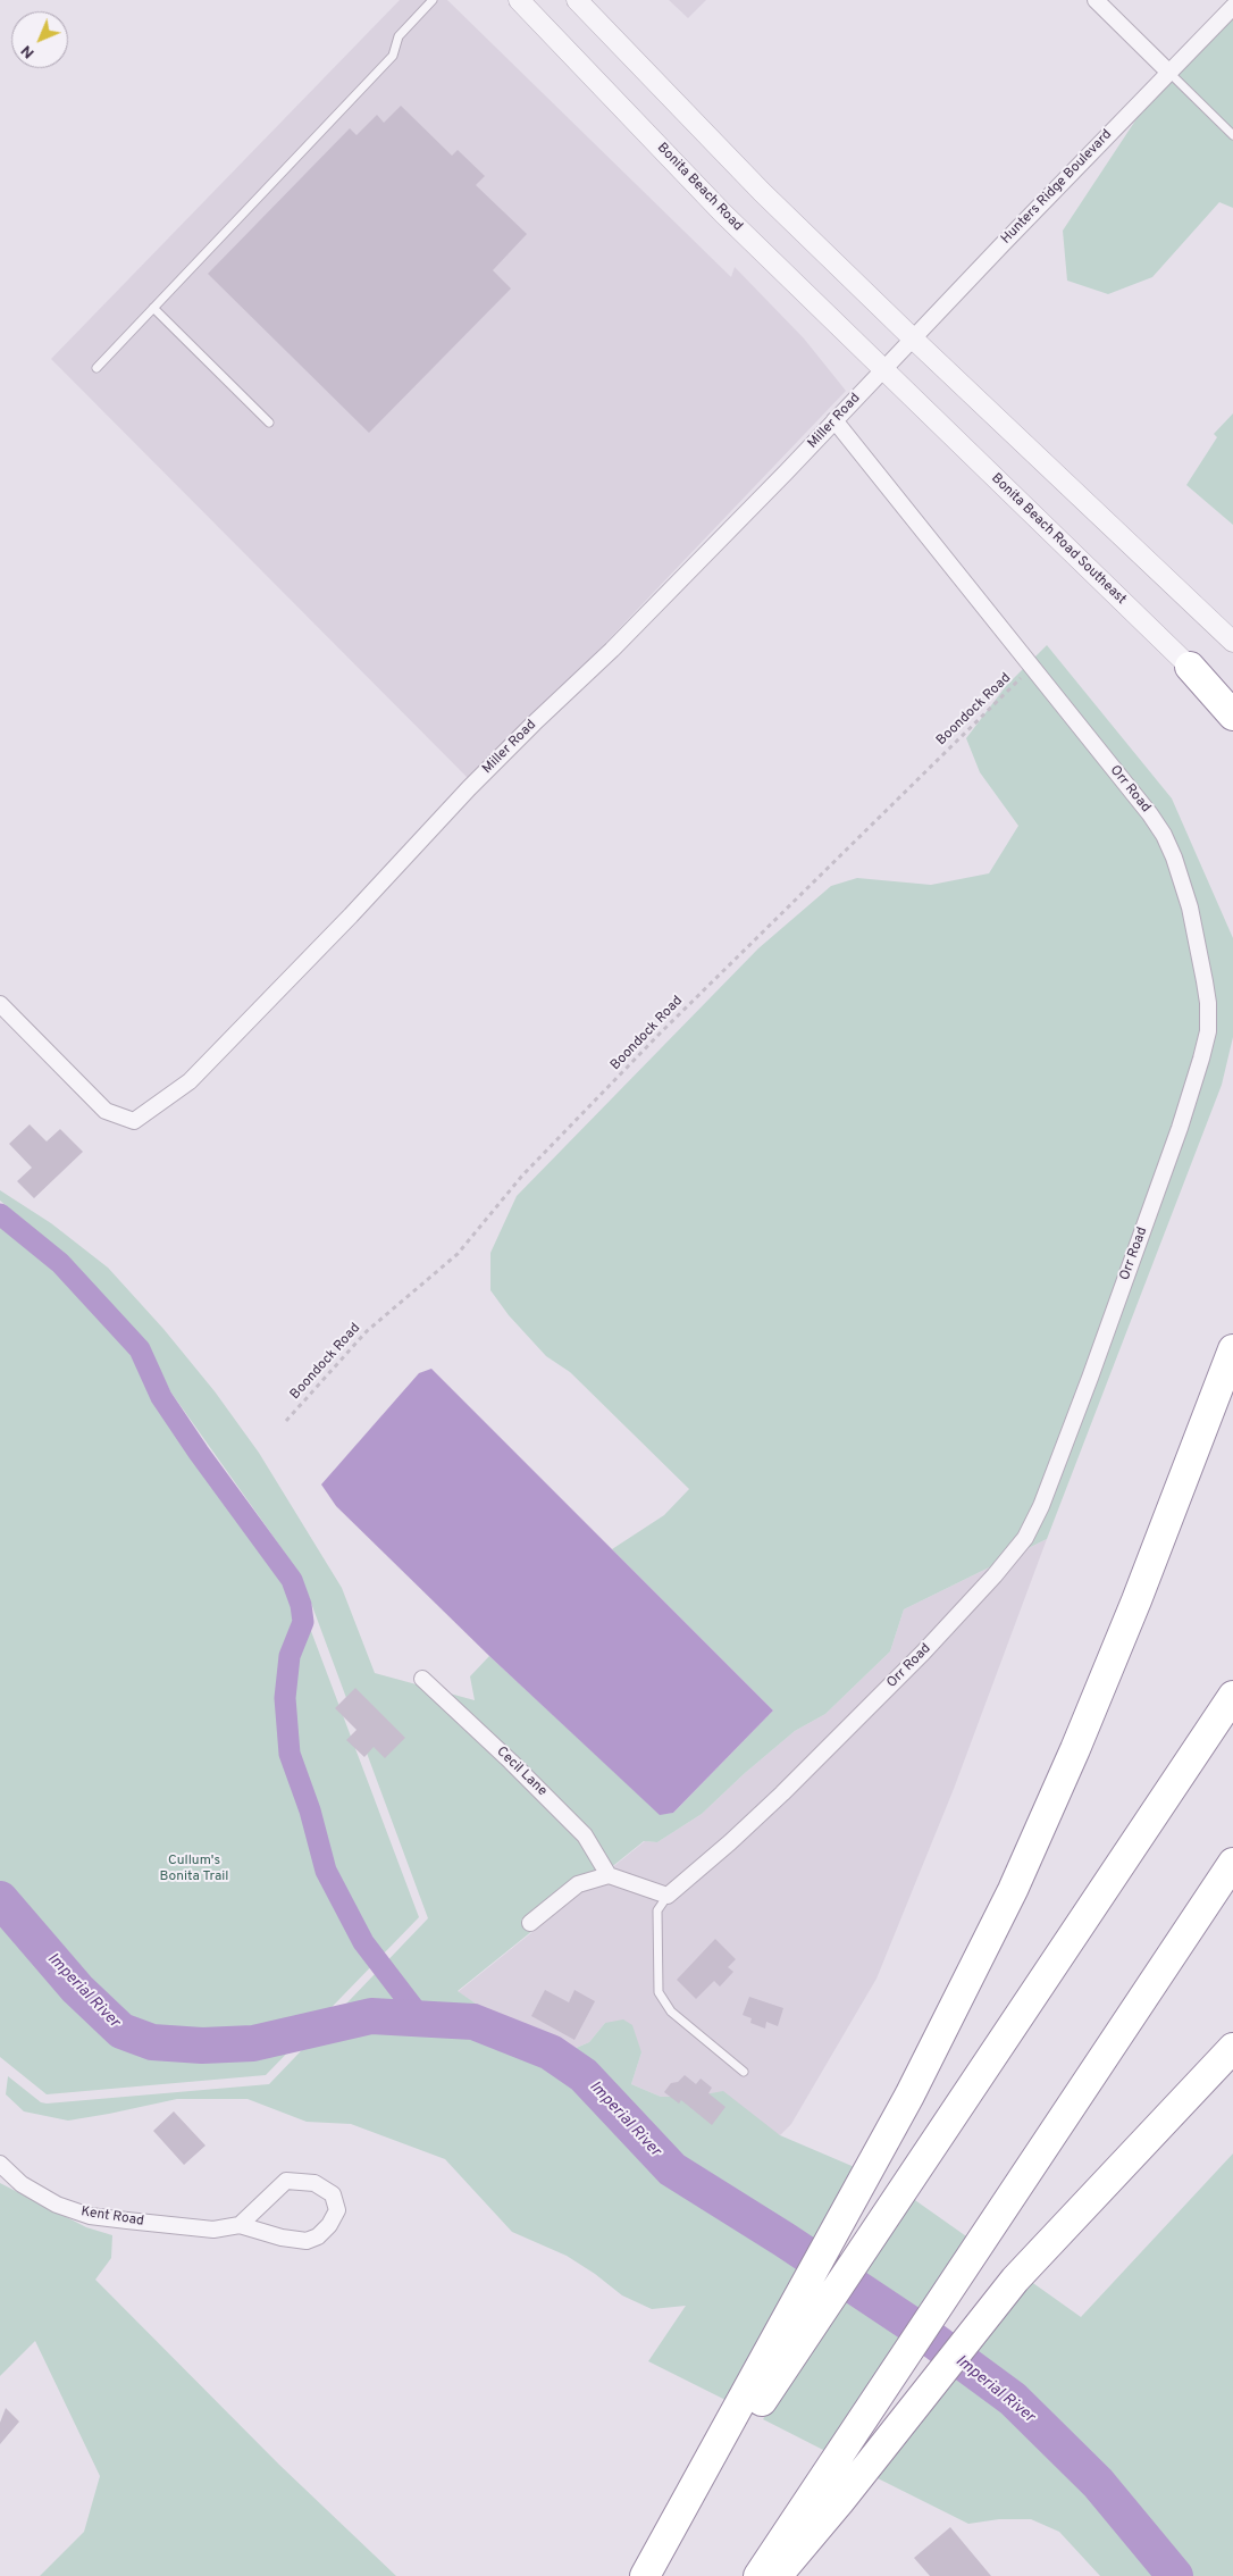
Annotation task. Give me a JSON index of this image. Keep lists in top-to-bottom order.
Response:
{
  "streets": {
    "street": [
      "Bonita Beach Road",
      "Hunters Ridge Boulevard",
      "Miller Road",
      "Bonita Beach Road Southeast",
      "Orr Road",
      "Cecil Lane",
      "Kent Road"
    ],
    "path": ["Boondock Road"]
  },
  "crossings": [
    ["Bonita Beach Road", "Hunters Ridge Boulevard"],
    ["Bonita Beach Road", "Miller Road"],
    ["Bonita Beach Road", "Bonita Beach Road Southeast"],
    ["Hunters Ridge Boulevard", "Miller Road"],
    ["Hunters Ridge Boulevard", "Bonita Beach Road Southeast"],
    ["Miller Road", "Bonita Beach Road Southeast"],
    ["Miller Road", "Orr Road"],
    ["Boondock Road", "Orr Road"]
  ],
  "water": ["Imperial River"],
  "parks": ["Cullum's Bonita Trail"],
  "north": "bottom left"
}
